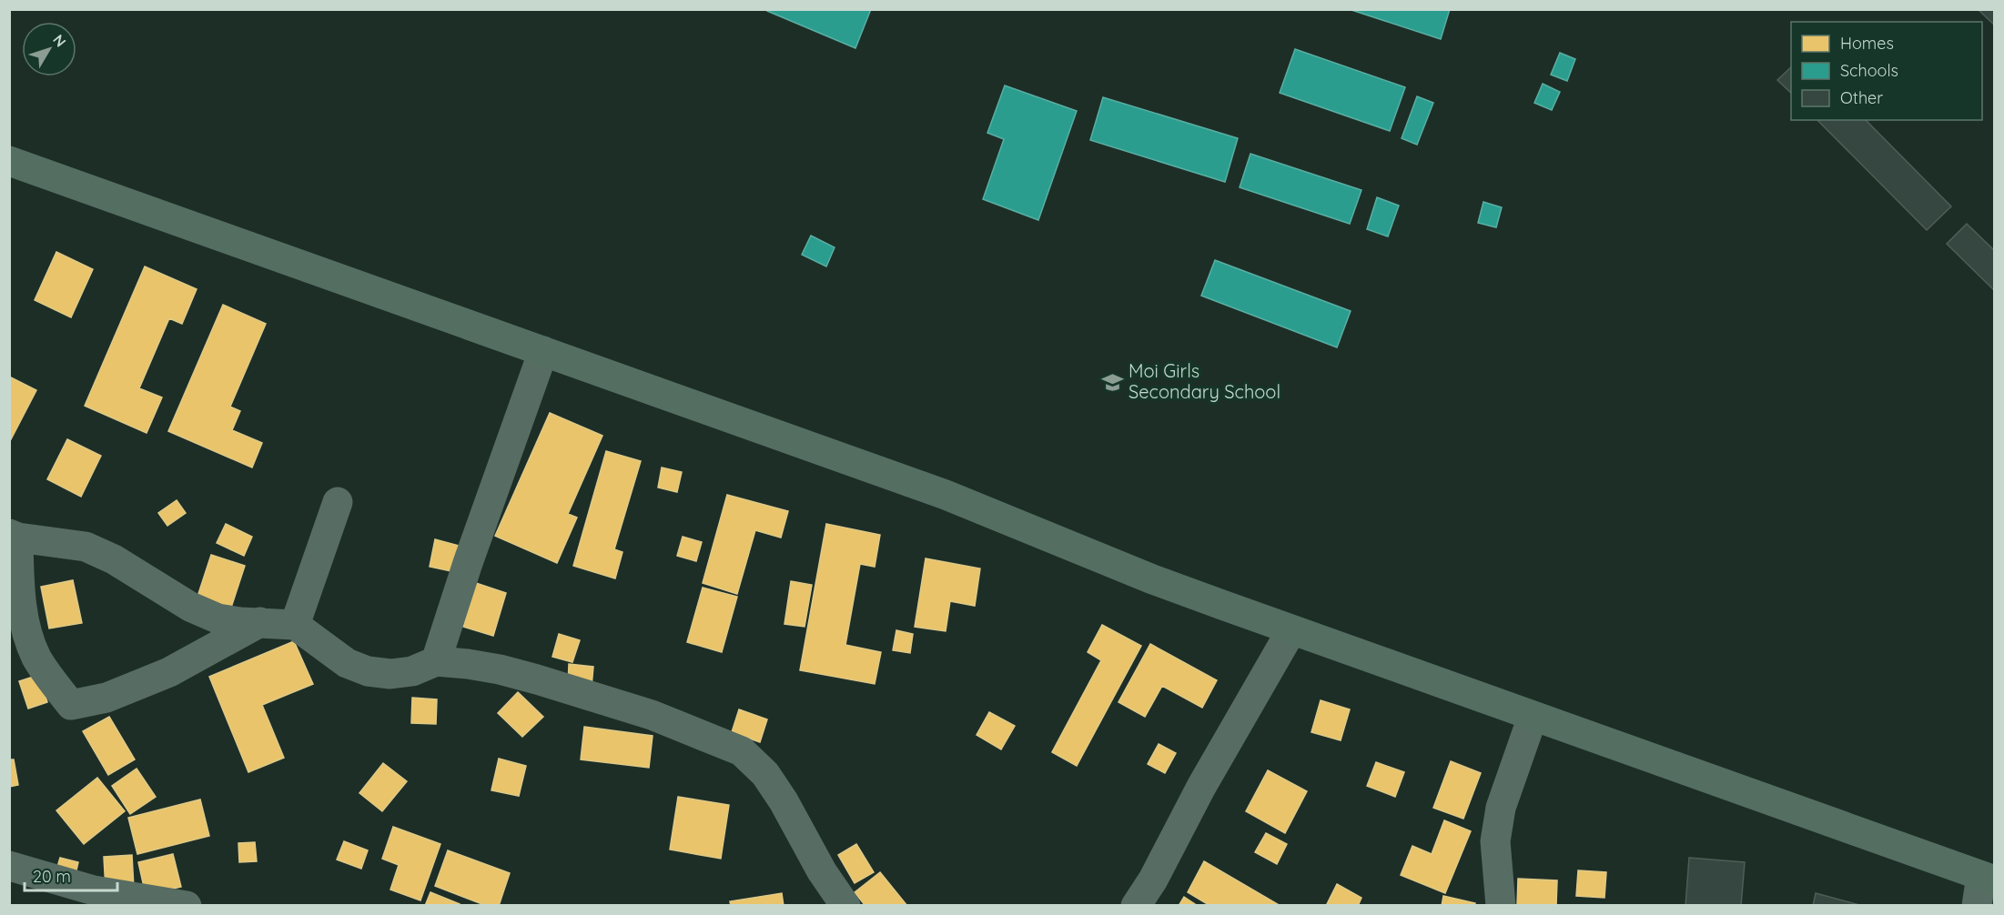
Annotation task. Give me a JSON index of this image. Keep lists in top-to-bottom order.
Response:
{
  "places": {
    "school or university": ["Moi Girls Secondary School"]
  },
  "legend": ["Homes", "Schools", "Other"],
  "scale_bar": "20 m",
  "north": "top right"
}
